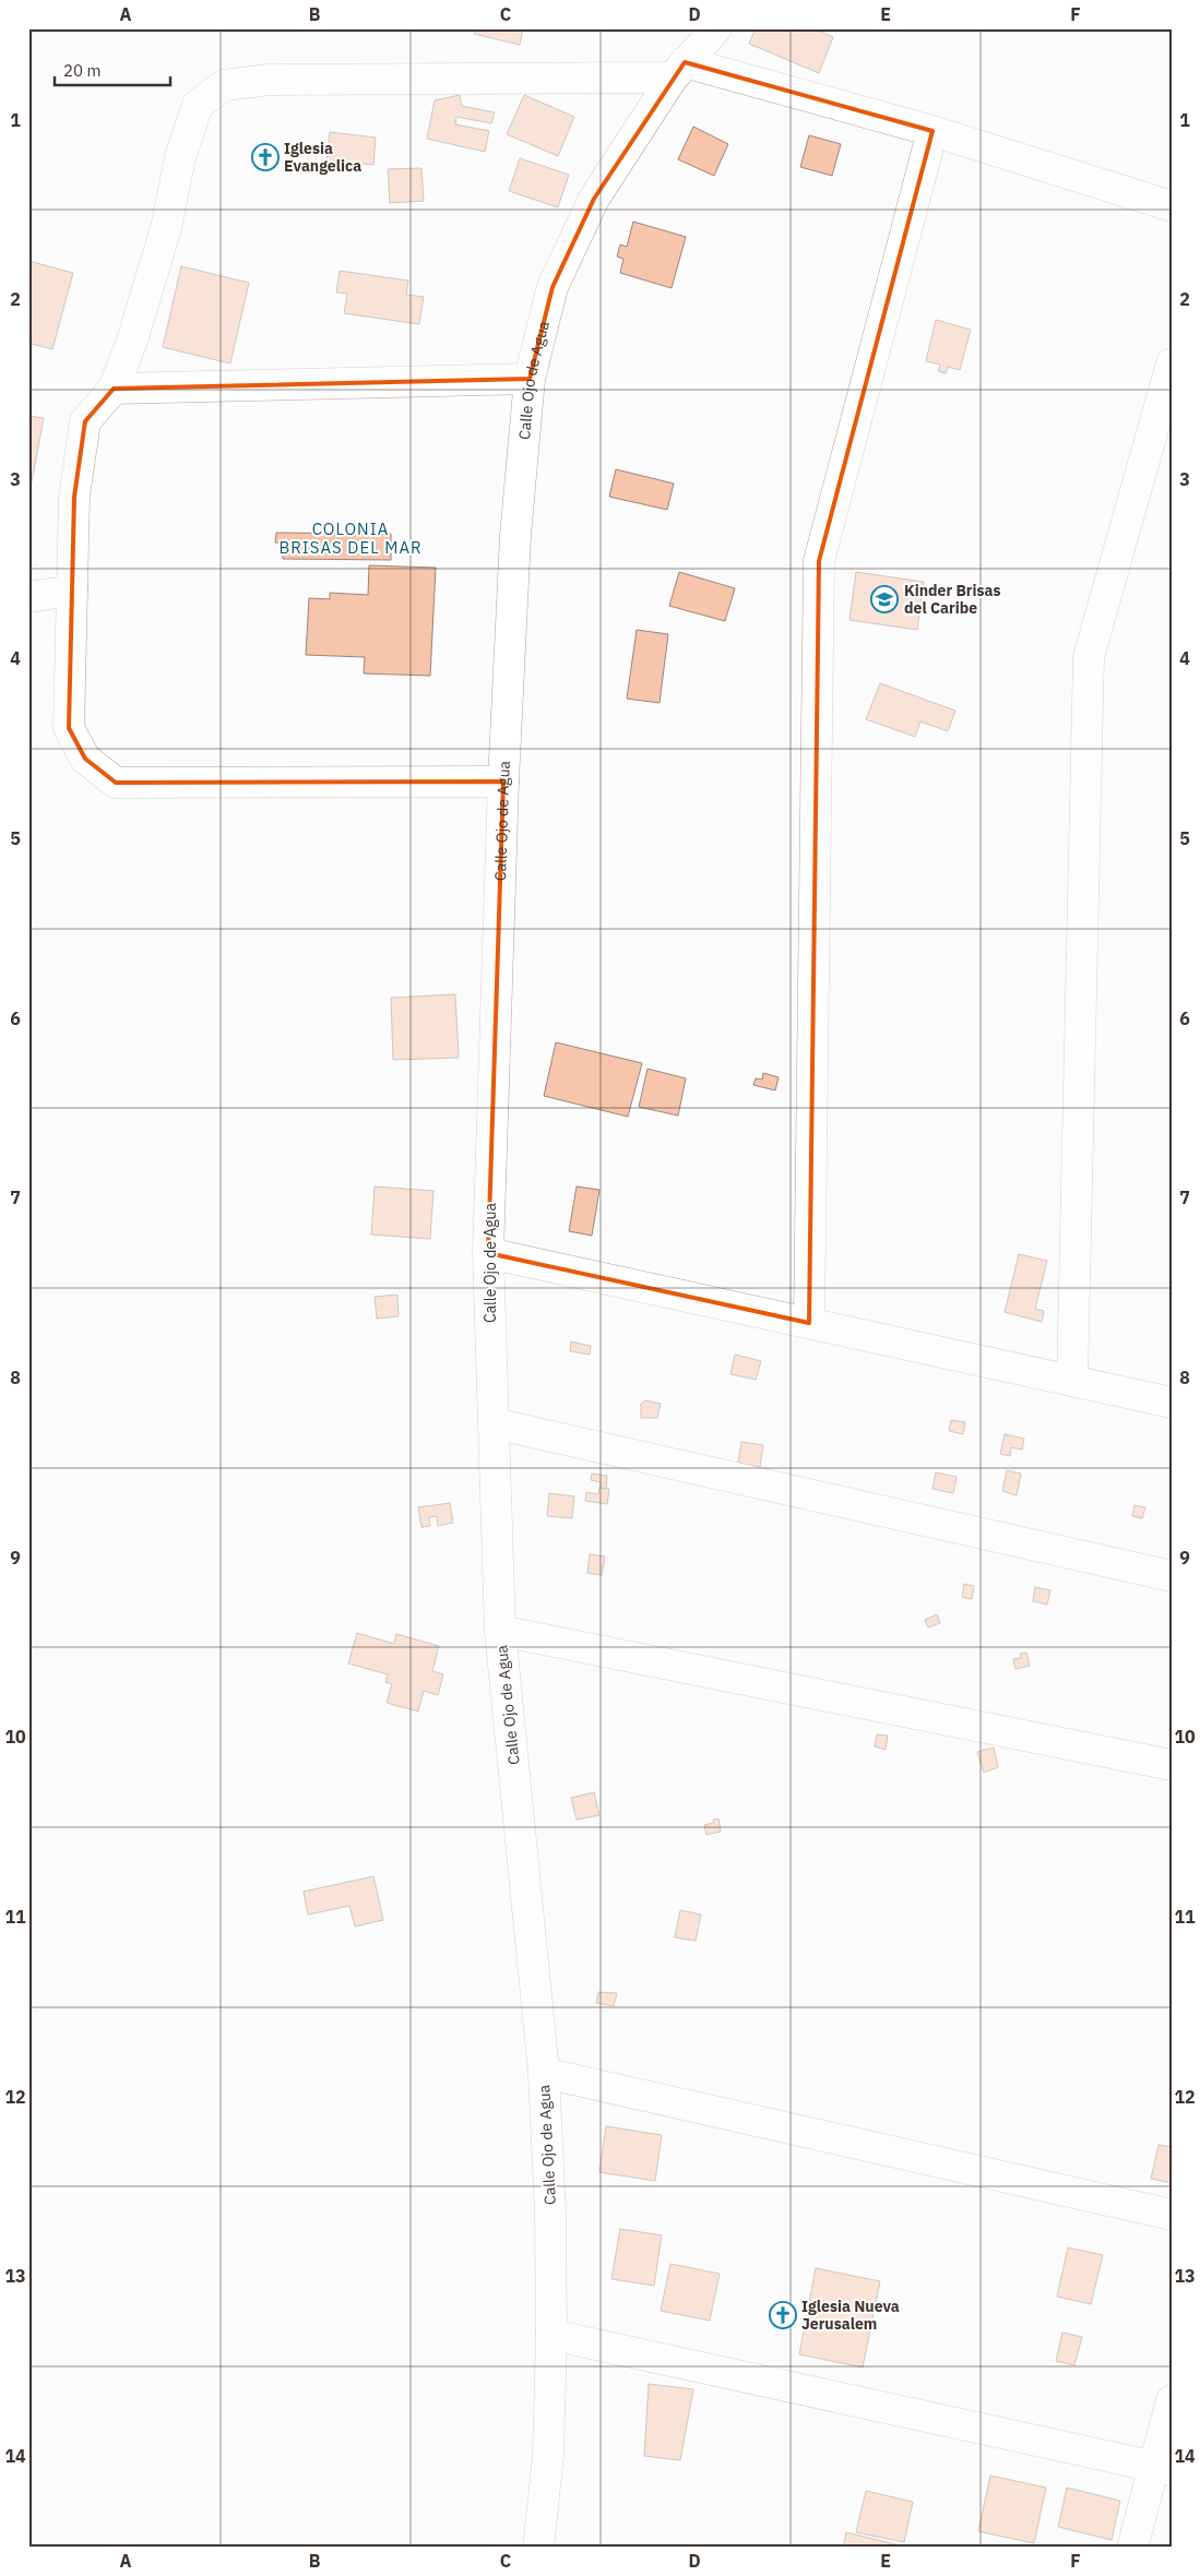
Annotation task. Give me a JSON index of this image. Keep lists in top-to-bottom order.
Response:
{
  "streets": {
    "street": ["Calle Ojo de Agua"]
  },
  "districts": ["COLONIA BRISAS DEL MAR"],
  "places": {
    "church": ["Iglesia Evangelica", "Iglesia Nueva Jerusalem"],
    "school or university": ["Kinder Brisas del Caribe"]
  },
  "scale_bar": "20 m",
  "grid": {
    "columns": [
      "A",
      "B",
      "C",
      "D",
      "E",
      "F"
    ],
    "rows": [
      "1",
      "2",
      "3",
      "4",
      "5",
      "6",
      "7",
      "8",
      "9",
      "10",
      "11",
      "12",
      "13",
      "14"
    ]
  }
}
